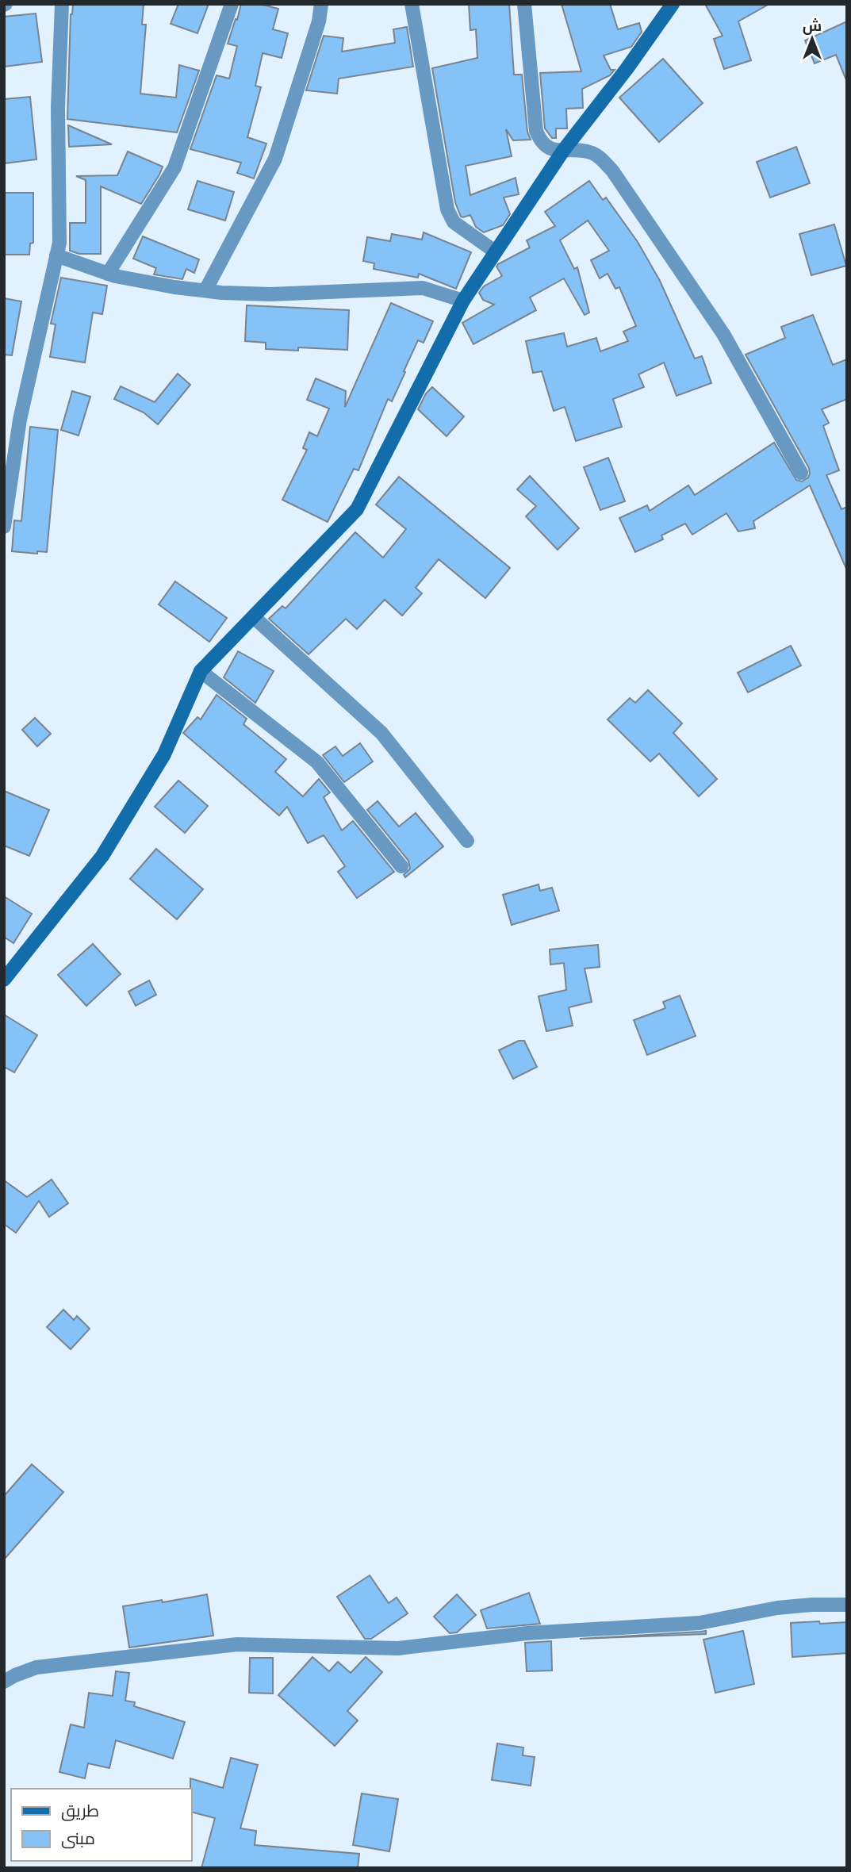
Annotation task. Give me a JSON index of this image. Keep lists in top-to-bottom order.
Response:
{
  "legend": ["طريق", "مبنى"],
  "north": "top"
}
